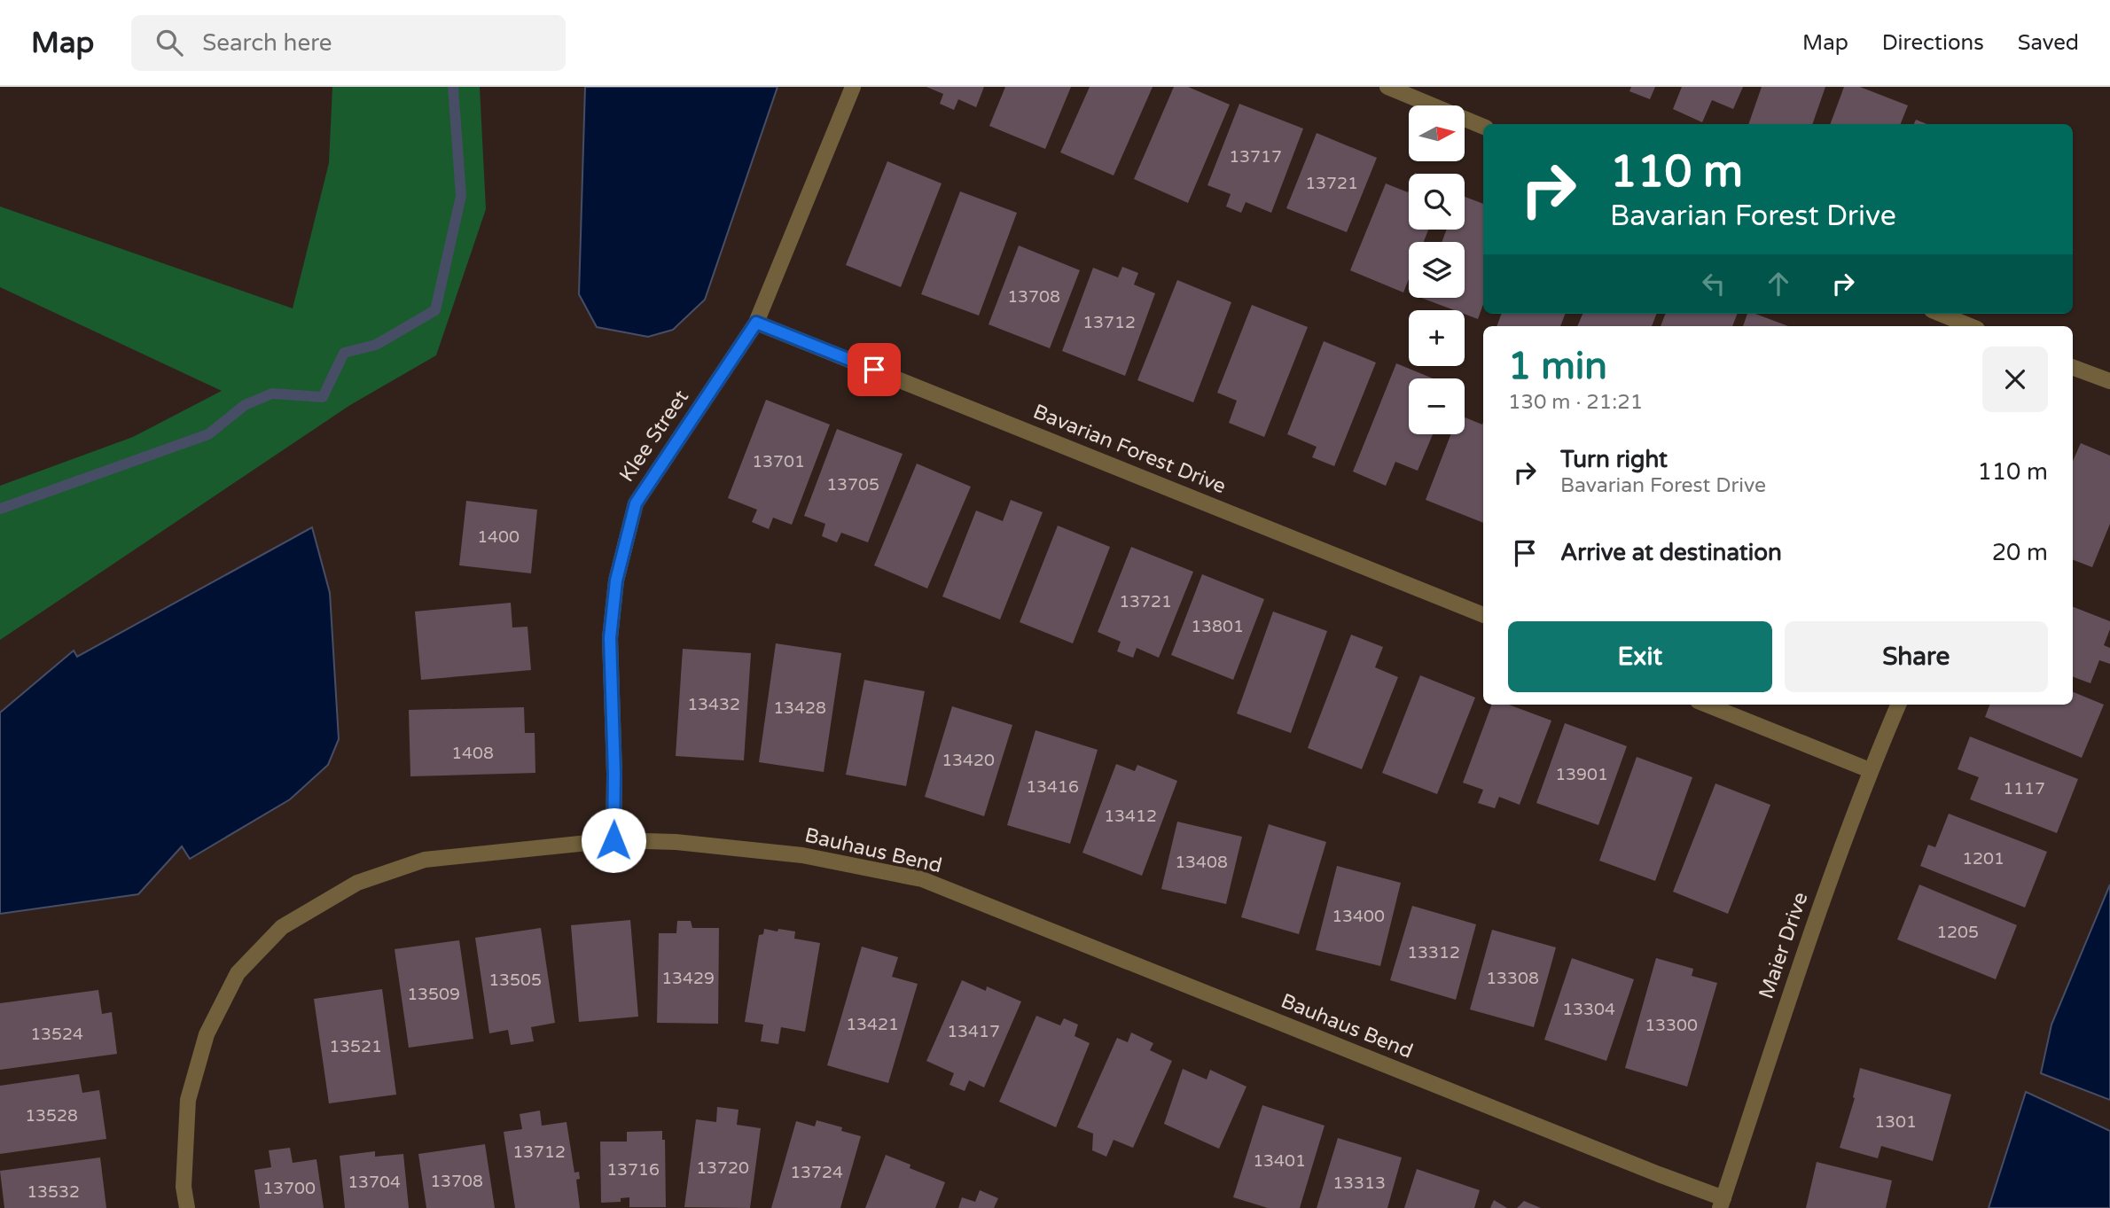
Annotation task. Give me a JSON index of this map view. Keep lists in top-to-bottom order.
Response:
{
  "streets": {
    "street": [
      "Klee Street",
      "Bavarian Forest Drive",
      "Bauhaus Bend",
      "Maier Drive"
    ]
  },
  "crossings": [
    ["Klee Street", "Bavarian Forest Drive"],
    ["Klee Street", "Bauhaus Bend"],
    ["Bauhaus Bend", "Maier Drive"]
  ],
  "house_numbers": [
    "13717",
    "13721",
    "13708",
    "13712",
    "13701",
    "13705",
    "1400",
    "13721",
    "13801",
    "13432",
    "13428",
    "1408",
    "13420",
    "13901",
    "13416",
    "1117",
    "13412",
    "1201",
    "13408",
    "13400",
    "1205",
    "13312",
    "13429",
    "13308",
    "13505",
    "13509",
    "13304",
    "13421",
    "13300",
    "13417",
    "13524",
    "13521",
    "13528",
    "1301",
    "13712",
    "13401",
    "13720",
    "13716",
    "13724",
    "13708",
    "13704",
    "13313",
    "13700",
    "13532"
  ],
  "north": "right",
  "page": {
    "header": "Map",
    "search": "Search here",
    "nav": ["Map", "Directions", "Saved"],
    "map_buttons": ["+", "−"],
    "turn": ["110 m", "Bavarian Forest Drive"],
    "heading": ["1 min", "130 m · 21:21"],
    "list": [
      {
        "name": "Turn right",
        "note": "Bavarian Forest Drive",
        "value": "110 m"
      },
      {
        "name": "Arrive at destination",
        "value": "20 m"
      }
    ],
    "buttons": ["Exit", "Share"]
  }
}
